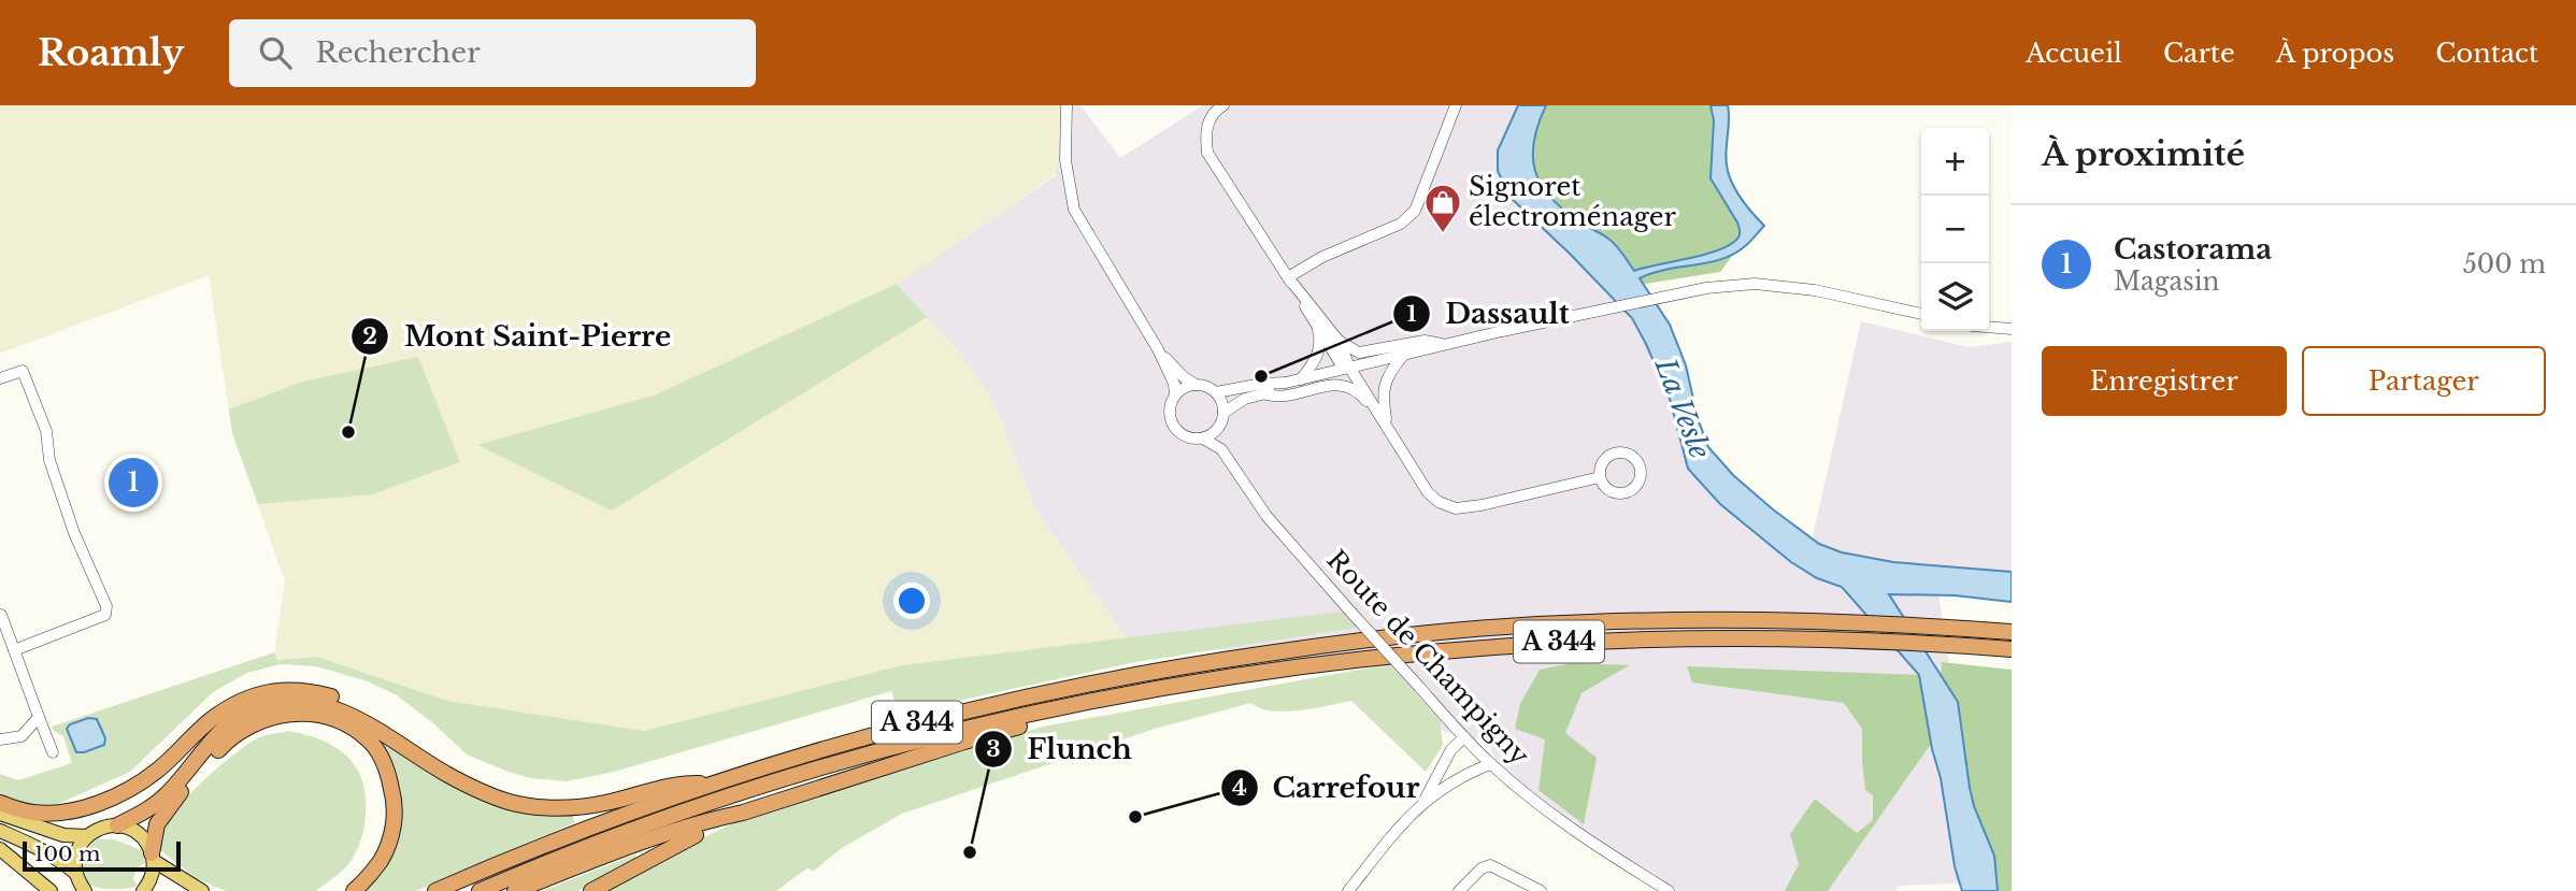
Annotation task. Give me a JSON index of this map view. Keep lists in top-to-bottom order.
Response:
{
  "streets": {
    "highway": ["A 344"],
    "street": ["Route de Champigny"]
  },
  "water": ["La Vesle"],
  "places": {
    "shop": ["Signoret électroménager"],
    "other": [
      "Dassault",
      "Mont Saint-Pierre",
      "Carrefour",
      "Flunch"
    ]
  },
  "scale_bar": "100 m",
  "page": {
    "header": "Roamly",
    "search": "Rechercher",
    "nav": [
      "Accueil",
      "Carte",
      "À propos",
      "Contact"
    ],
    "heading": "À proximité",
    "map_buttons": ["+", "−"],
    "list": [
      {
        "mark": "1",
        "name": "Castorama",
        "note": "Magasin",
        "value": "500 m"
      }
    ],
    "buttons": ["Enregistrer", "Partager"],
    "pins": "1",
    "scale": "100 m"
  }
}
